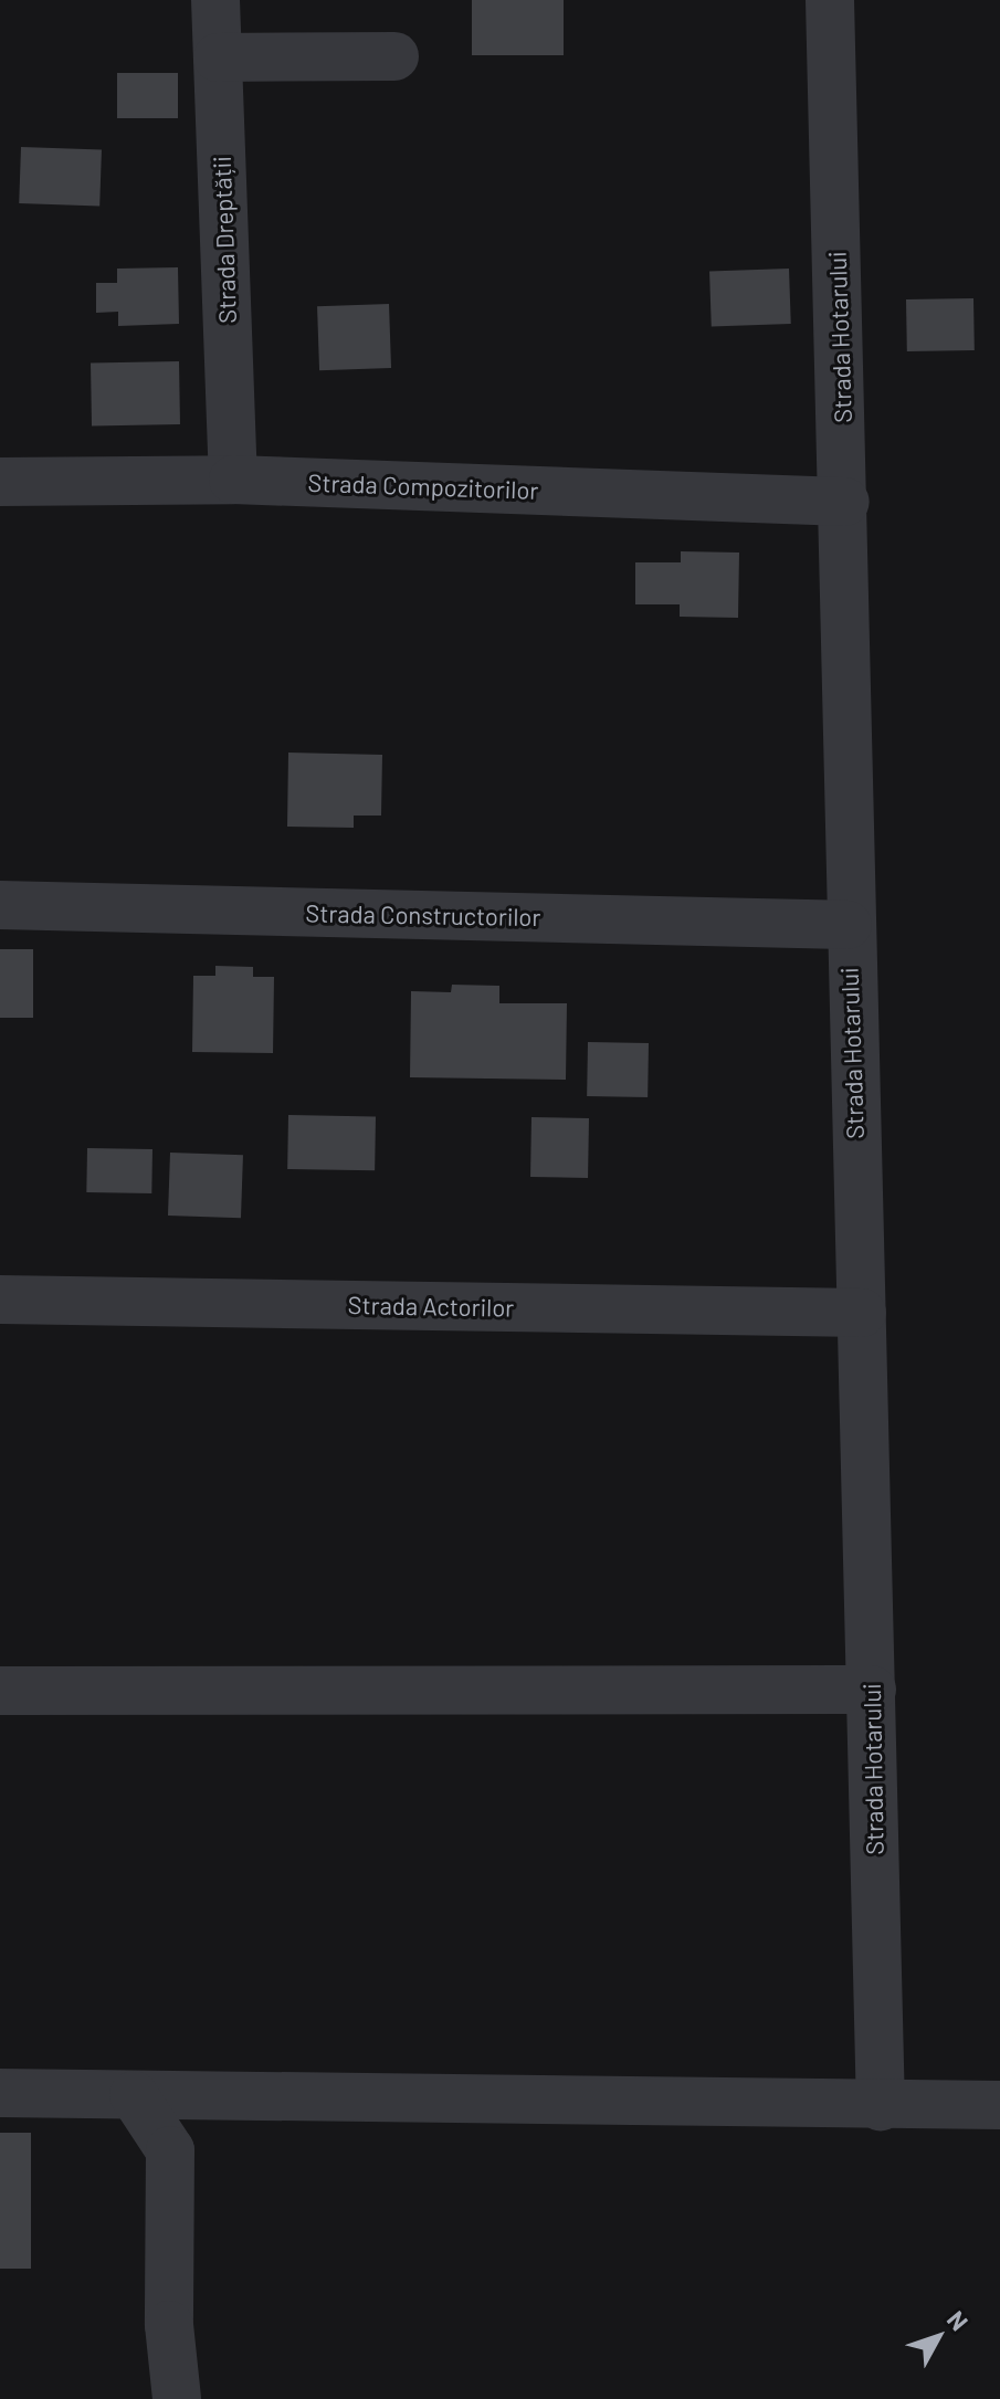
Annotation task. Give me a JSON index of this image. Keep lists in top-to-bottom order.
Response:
{
  "streets": {
    "street": [
      "Strada Dreptății",
      "Strada Hotarului",
      "Strada Compozitorilor",
      "Strada Constructorilor",
      "Strada Actorilor"
    ]
  },
  "crossings": [
    ["Strada Dreptății", "Strada Compozitorilor"],
    ["Strada Hotarului", "Strada Compozitorilor"],
    ["Strada Hotarului", "Strada Constructorilor"],
    ["Strada Hotarului", "Strada Actorilor"]
  ],
  "north": "top right"
}
